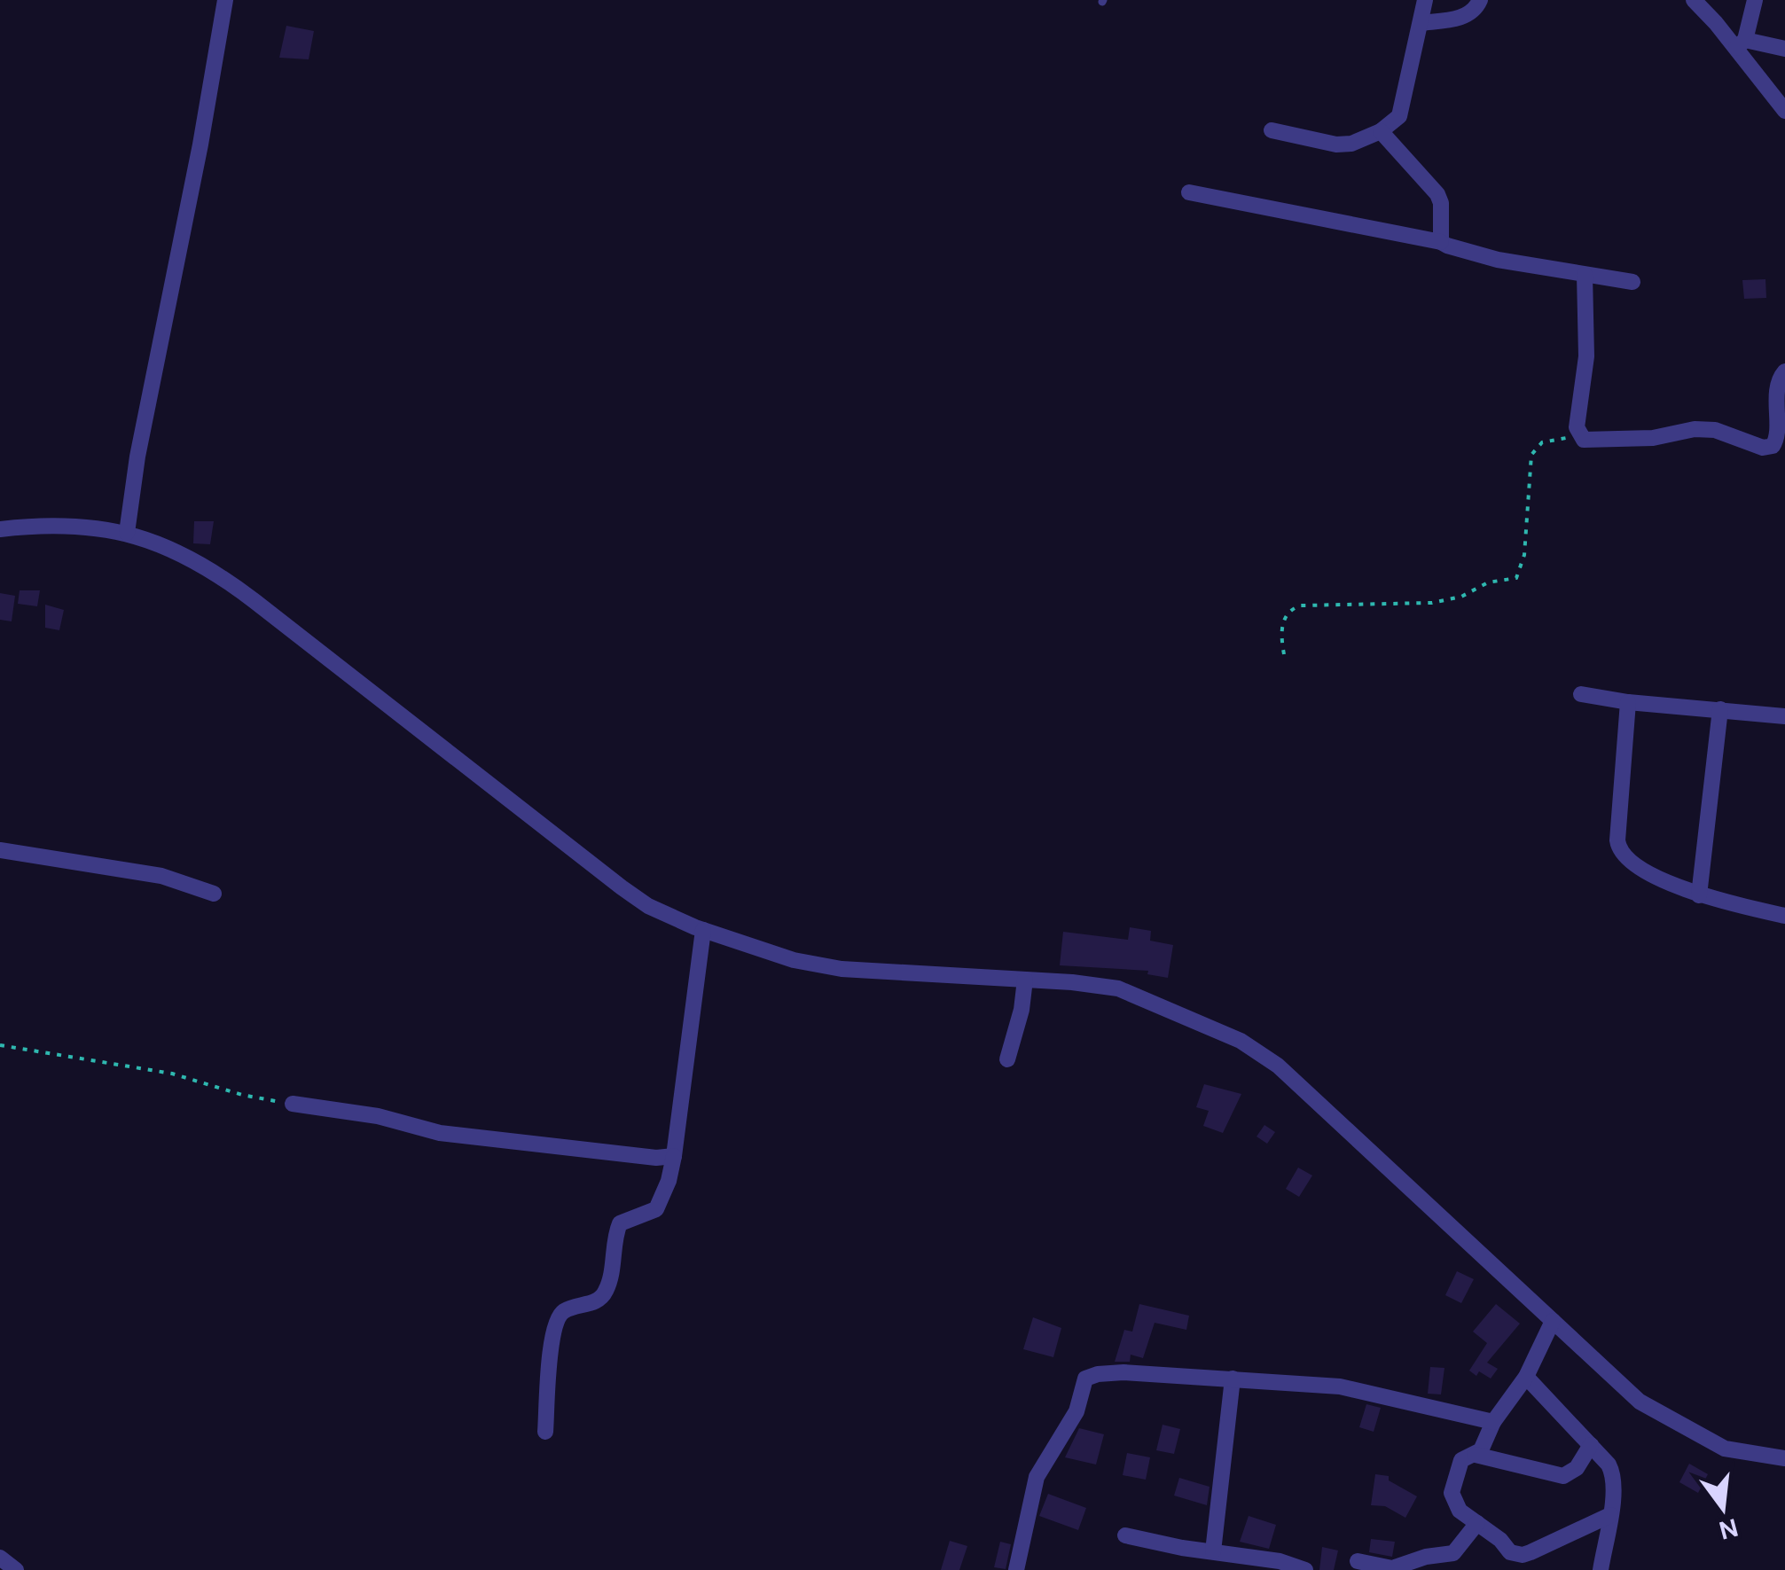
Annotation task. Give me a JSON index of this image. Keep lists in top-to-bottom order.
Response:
{
  "north": "bottom"
}
